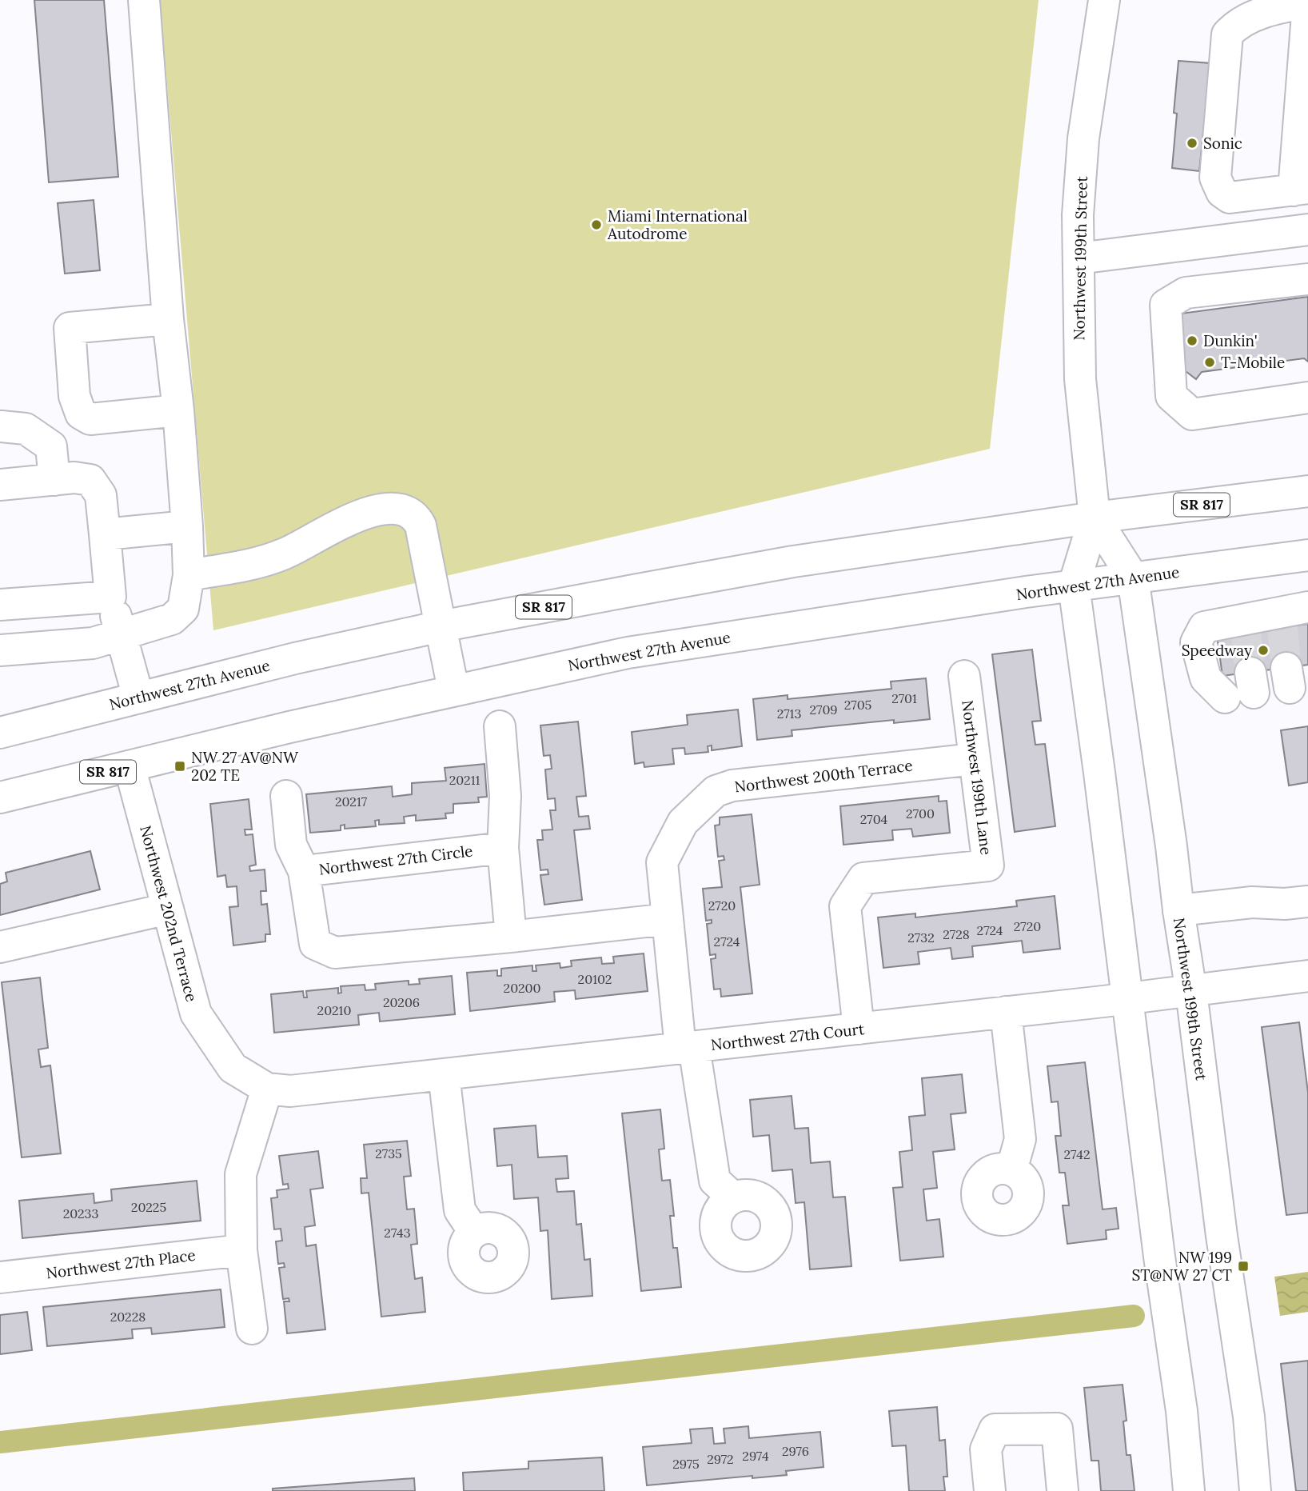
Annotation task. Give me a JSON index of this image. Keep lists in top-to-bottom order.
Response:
{
  "streets": {
    "main road": [
      "Northwest 199th Street",
      "SR 817",
      "Northwest 27th Avenue",
      "Northwest 200th Terrace",
      "Northwest 199th Lane",
      "Northwest 27th Circle",
      "Northwest 202nd Terrace",
      "Northwest 27th Court",
      "Northwest 27th Place"
    ]
  },
  "crossings": [
    ["Northwest 199th Street", "Northwest 27th Avenue"],
    ["Northwest 199th Street", "Northwest 27th Court"],
    ["Northwest 27th Avenue", "Northwest 202nd Terrace"],
    ["Northwest 200th Terrace", "Northwest 199th Lane"],
    ["Northwest 200th Terrace", "Northwest 27th Circle"],
    ["Northwest 200th Terrace", "Northwest 27th Court"],
    ["Northwest 199th Lane", "Northwest 27th Court"],
    ["Northwest 202nd Terrace", "Northwest 27th Court"]
  ],
  "places": {
    "other": [
      "Sonic",
      "Miami International Autodrome",
      "Dunkin'",
      "T-Mobile",
      "Speedway"
    ],
    "transit": ["NW 27 AV@NW 202 TE", "NW 199 ST@NW 27 CT"]
  },
  "house_numbers": [
    "2701",
    "2705",
    "2709",
    "2713",
    "20211",
    "20217",
    "2700",
    "2704",
    "2720",
    "2720",
    "2724",
    "2728",
    "2732",
    "2724",
    "20102",
    "20200",
    "20206",
    "20210",
    "2735",
    "2742",
    "20225",
    "20233",
    "2743",
    "20228",
    "2976",
    "2974",
    "2972",
    "2975"
  ]
}
